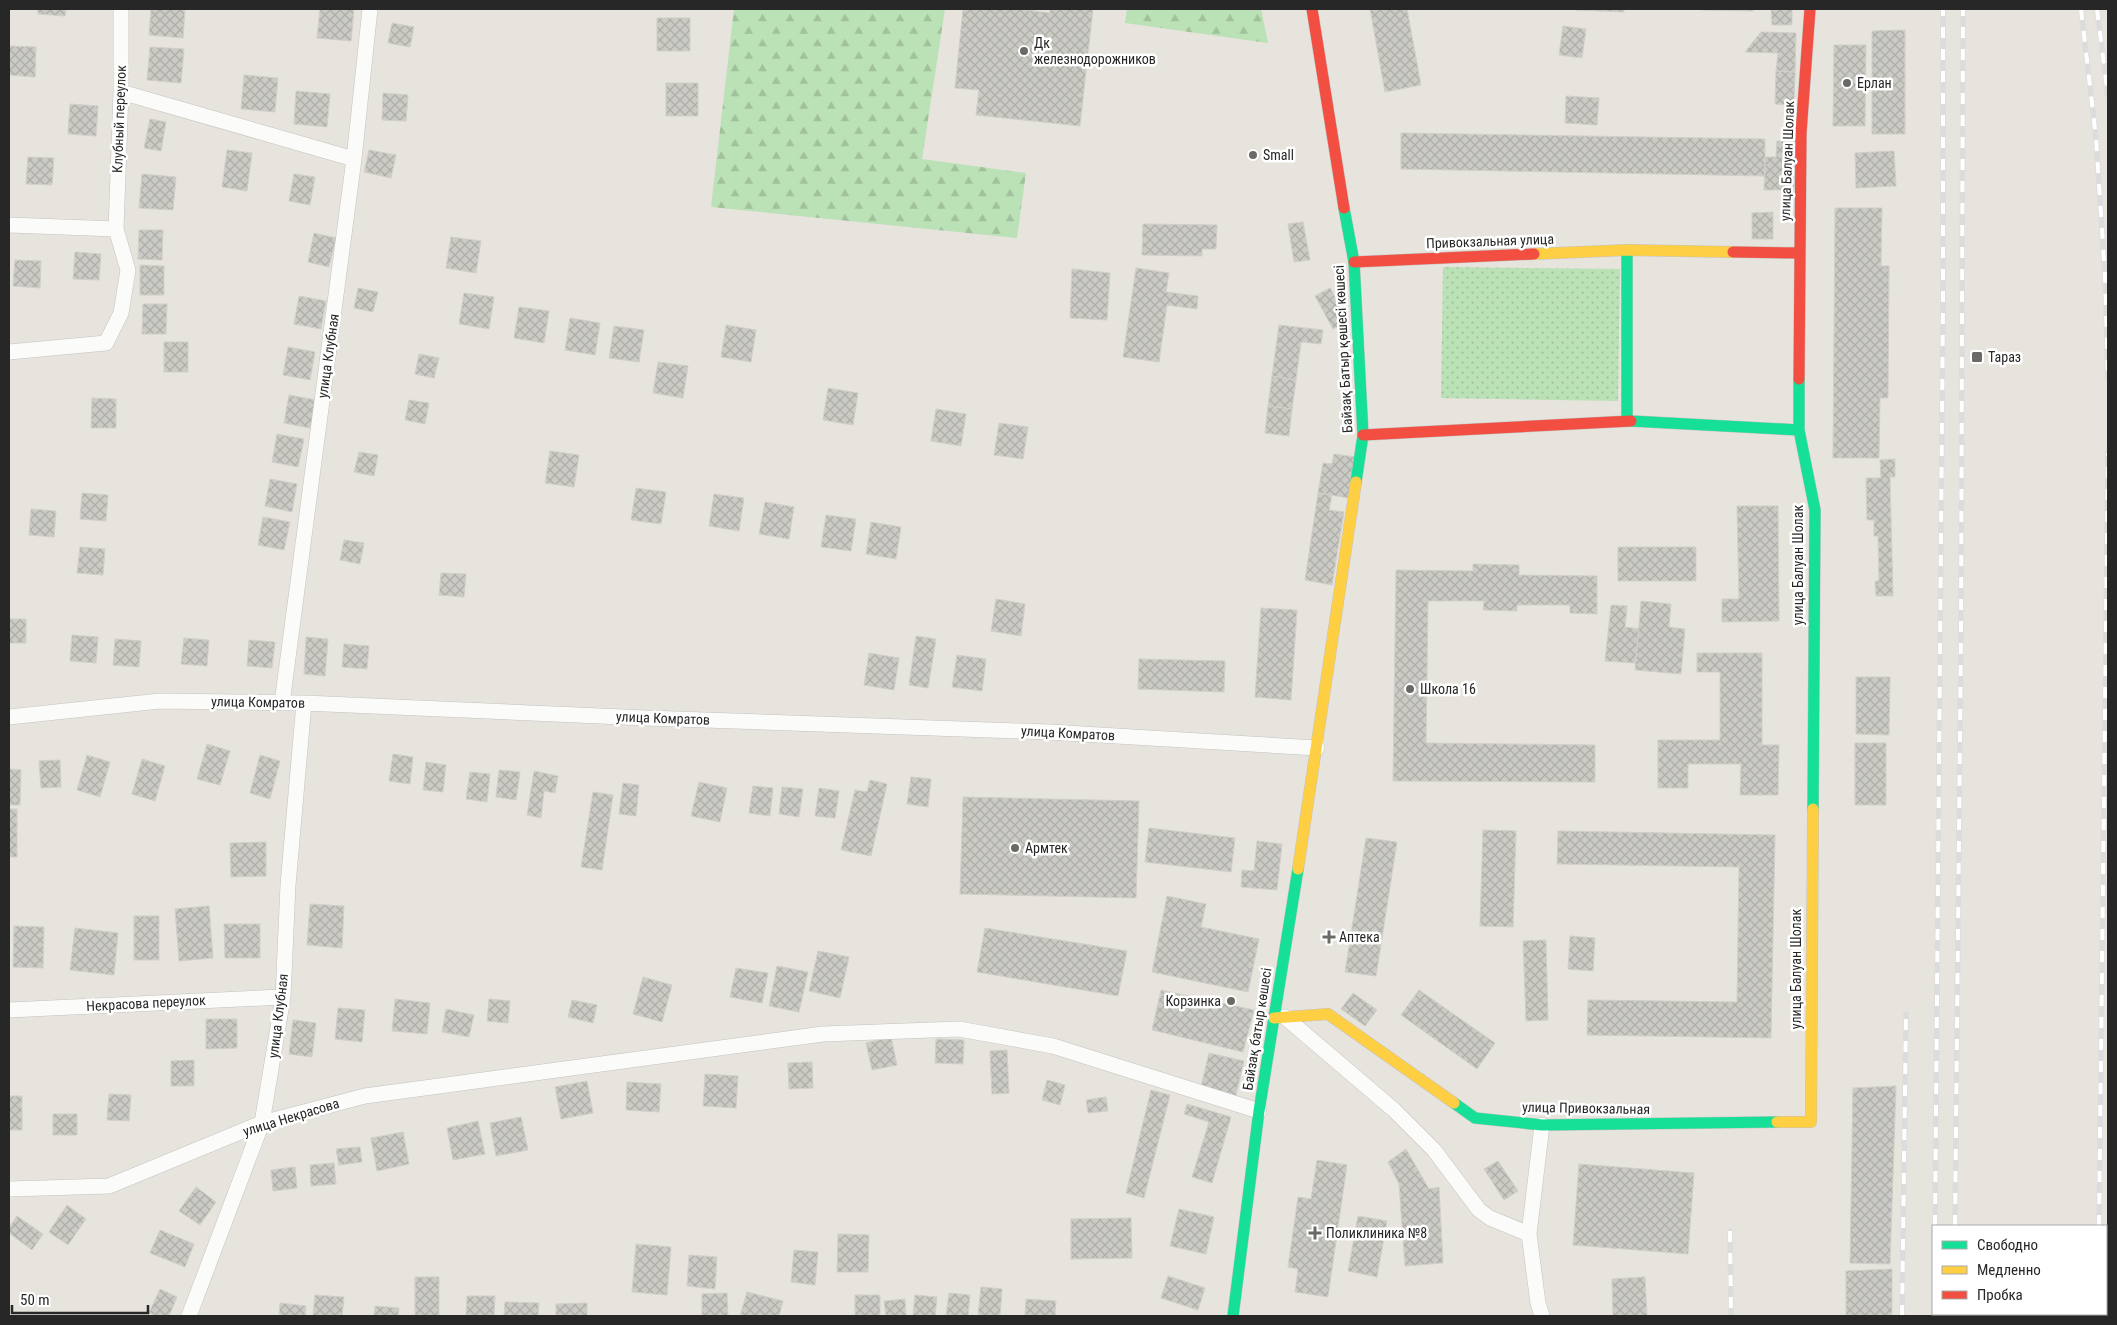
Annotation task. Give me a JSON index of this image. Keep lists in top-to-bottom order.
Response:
{
  "streets": {
    "street": [
      "Клубный переулок",
      "улица Балуан Шолак",
      "Привокзальная улица",
      "Байзақ Батыр қөшесі көшесі",
      "улица Клубная",
      "улица Комратов",
      "Некрасова переулок",
      "Байзақ батыр көшесі",
      "улица Привокзальная",
      "улица Некрасова"
    ]
  },
  "crossings": [
    ["улица Балуан Шолак", "Привокзальная улица"],
    ["улица Балуан Шолак", "улица Привокзальная"],
    ["Привокзальная улица", "Байзақ Батыр қөшесі көшесі"],
    ["Байзақ Батыр қөшесі көшесі", "улица Комратов"],
    ["Байзақ Батыр қөшесі көшесі", "Байзақ батыр көшесі"],
    ["улица Клубная", "улица Комратов"],
    ["улица Клубная", "Некрасова переулок"],
    ["улица Клубная", "улица Некрасова"],
    ["улица Комратов", "Байзақ батыр көшесі"],
    ["Байзақ батыр көшесі", "улица Привокзальная"],
    ["Байзақ батыр көшесі", "улица Некрасова"]
  ],
  "places": {
    "other": [
      "Дк железнодорожников",
      "Ерлан",
      "Small",
      "Школа 16",
      "Армтек",
      "Корзинка"
    ],
    "transit": ["Тараз"],
    "health": ["Аптека", "Поликлиника №8"]
  },
  "legend": ["Свободно", "Медленно", "Пробка"],
  "scale_bar": "50 m"
}
